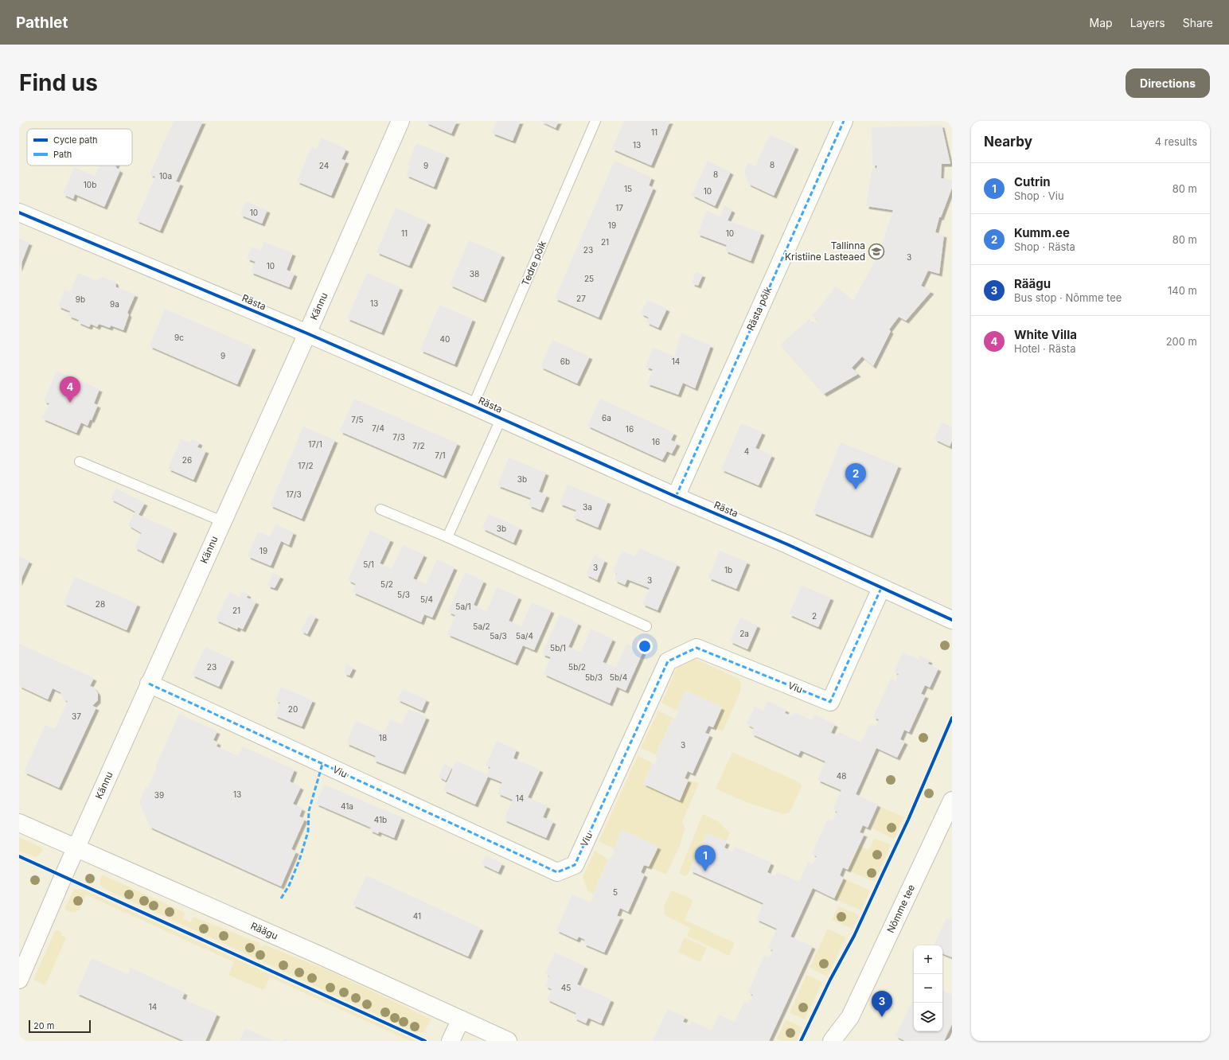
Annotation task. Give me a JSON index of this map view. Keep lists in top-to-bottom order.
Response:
{
  "streets": {
    "street": [
      "Rästa",
      "Kännu",
      "Rästa põik",
      "Viu",
      "Nõmme tee",
      "Räägu"
    ],
    "lane": ["Tedre põik"]
  },
  "crossings": [
    ["Tedre põik", "Rästa"],
    ["Rästa", "Kännu"],
    ["Rästa", "Rästa põik"],
    ["Rästa", "Viu"],
    ["Kännu", "Viu"],
    ["Kännu", "Räägu"]
  ],
  "places": {
    "school or university": ["Tallinna Kristiine Lasteaed"]
  },
  "house_numbers": [
    "11",
    "13",
    "8",
    "24",
    "9",
    "8",
    "10a",
    "10b",
    "15",
    "10",
    "17",
    "10",
    "19",
    "11",
    "10",
    "21",
    "23",
    "3",
    "10",
    "38",
    "25",
    "27",
    "9b",
    "13",
    "9a",
    "9c",
    "40",
    "9",
    "6b",
    "14",
    "6a",
    "7/5",
    "7/4",
    "16",
    "7/3",
    "16",
    "17/1",
    "7/2",
    "4",
    "7/1",
    "26",
    "17/2",
    "3b",
    "17/3",
    "3a",
    "3b",
    "19",
    "5/1",
    "3",
    "1b",
    "3",
    "5/2",
    "5/3",
    "5/4",
    "28",
    "5a/1",
    "21",
    "2",
    "5a/2",
    "2a",
    "5a/3",
    "5a/4",
    "5b/1",
    "23",
    "5b/2",
    "5b/3",
    "5b/4",
    "20",
    "37",
    "18",
    "3",
    "48",
    "13",
    "39",
    "14",
    "41a",
    "41b",
    "5",
    "41",
    "45",
    "14"
  ],
  "legend": ["Cycle path", "Path"],
  "scale_bar": "20 m",
  "page": {
    "header": "Pathlet",
    "nav": ["Map", "Layers", "Share"],
    "buttons": "Directions",
    "title": "Find us",
    "heading": ["Nearby", "4 results"],
    "list": [
      {
        "mark": "1",
        "name": "Cutrin",
        "note": "Shop · Viu",
        "value": "80 m"
      },
      {
        "mark": "2",
        "name": "Kumm.ee",
        "note": "Shop · Rästa",
        "value": "80 m"
      },
      {
        "mark": "3",
        "name": "Räägu",
        "note": "Bus stop · Nõmme tee",
        "value": "140 m"
      },
      {
        "mark": "4",
        "name": "White Villa",
        "note": "Hotel · Rästa",
        "value": "200 m"
      }
    ],
    "pins": [
      "4",
      "2",
      "1",
      "3"
    ],
    "map_buttons": ["+", "−"],
    "scale": "20 m"
  }
}
